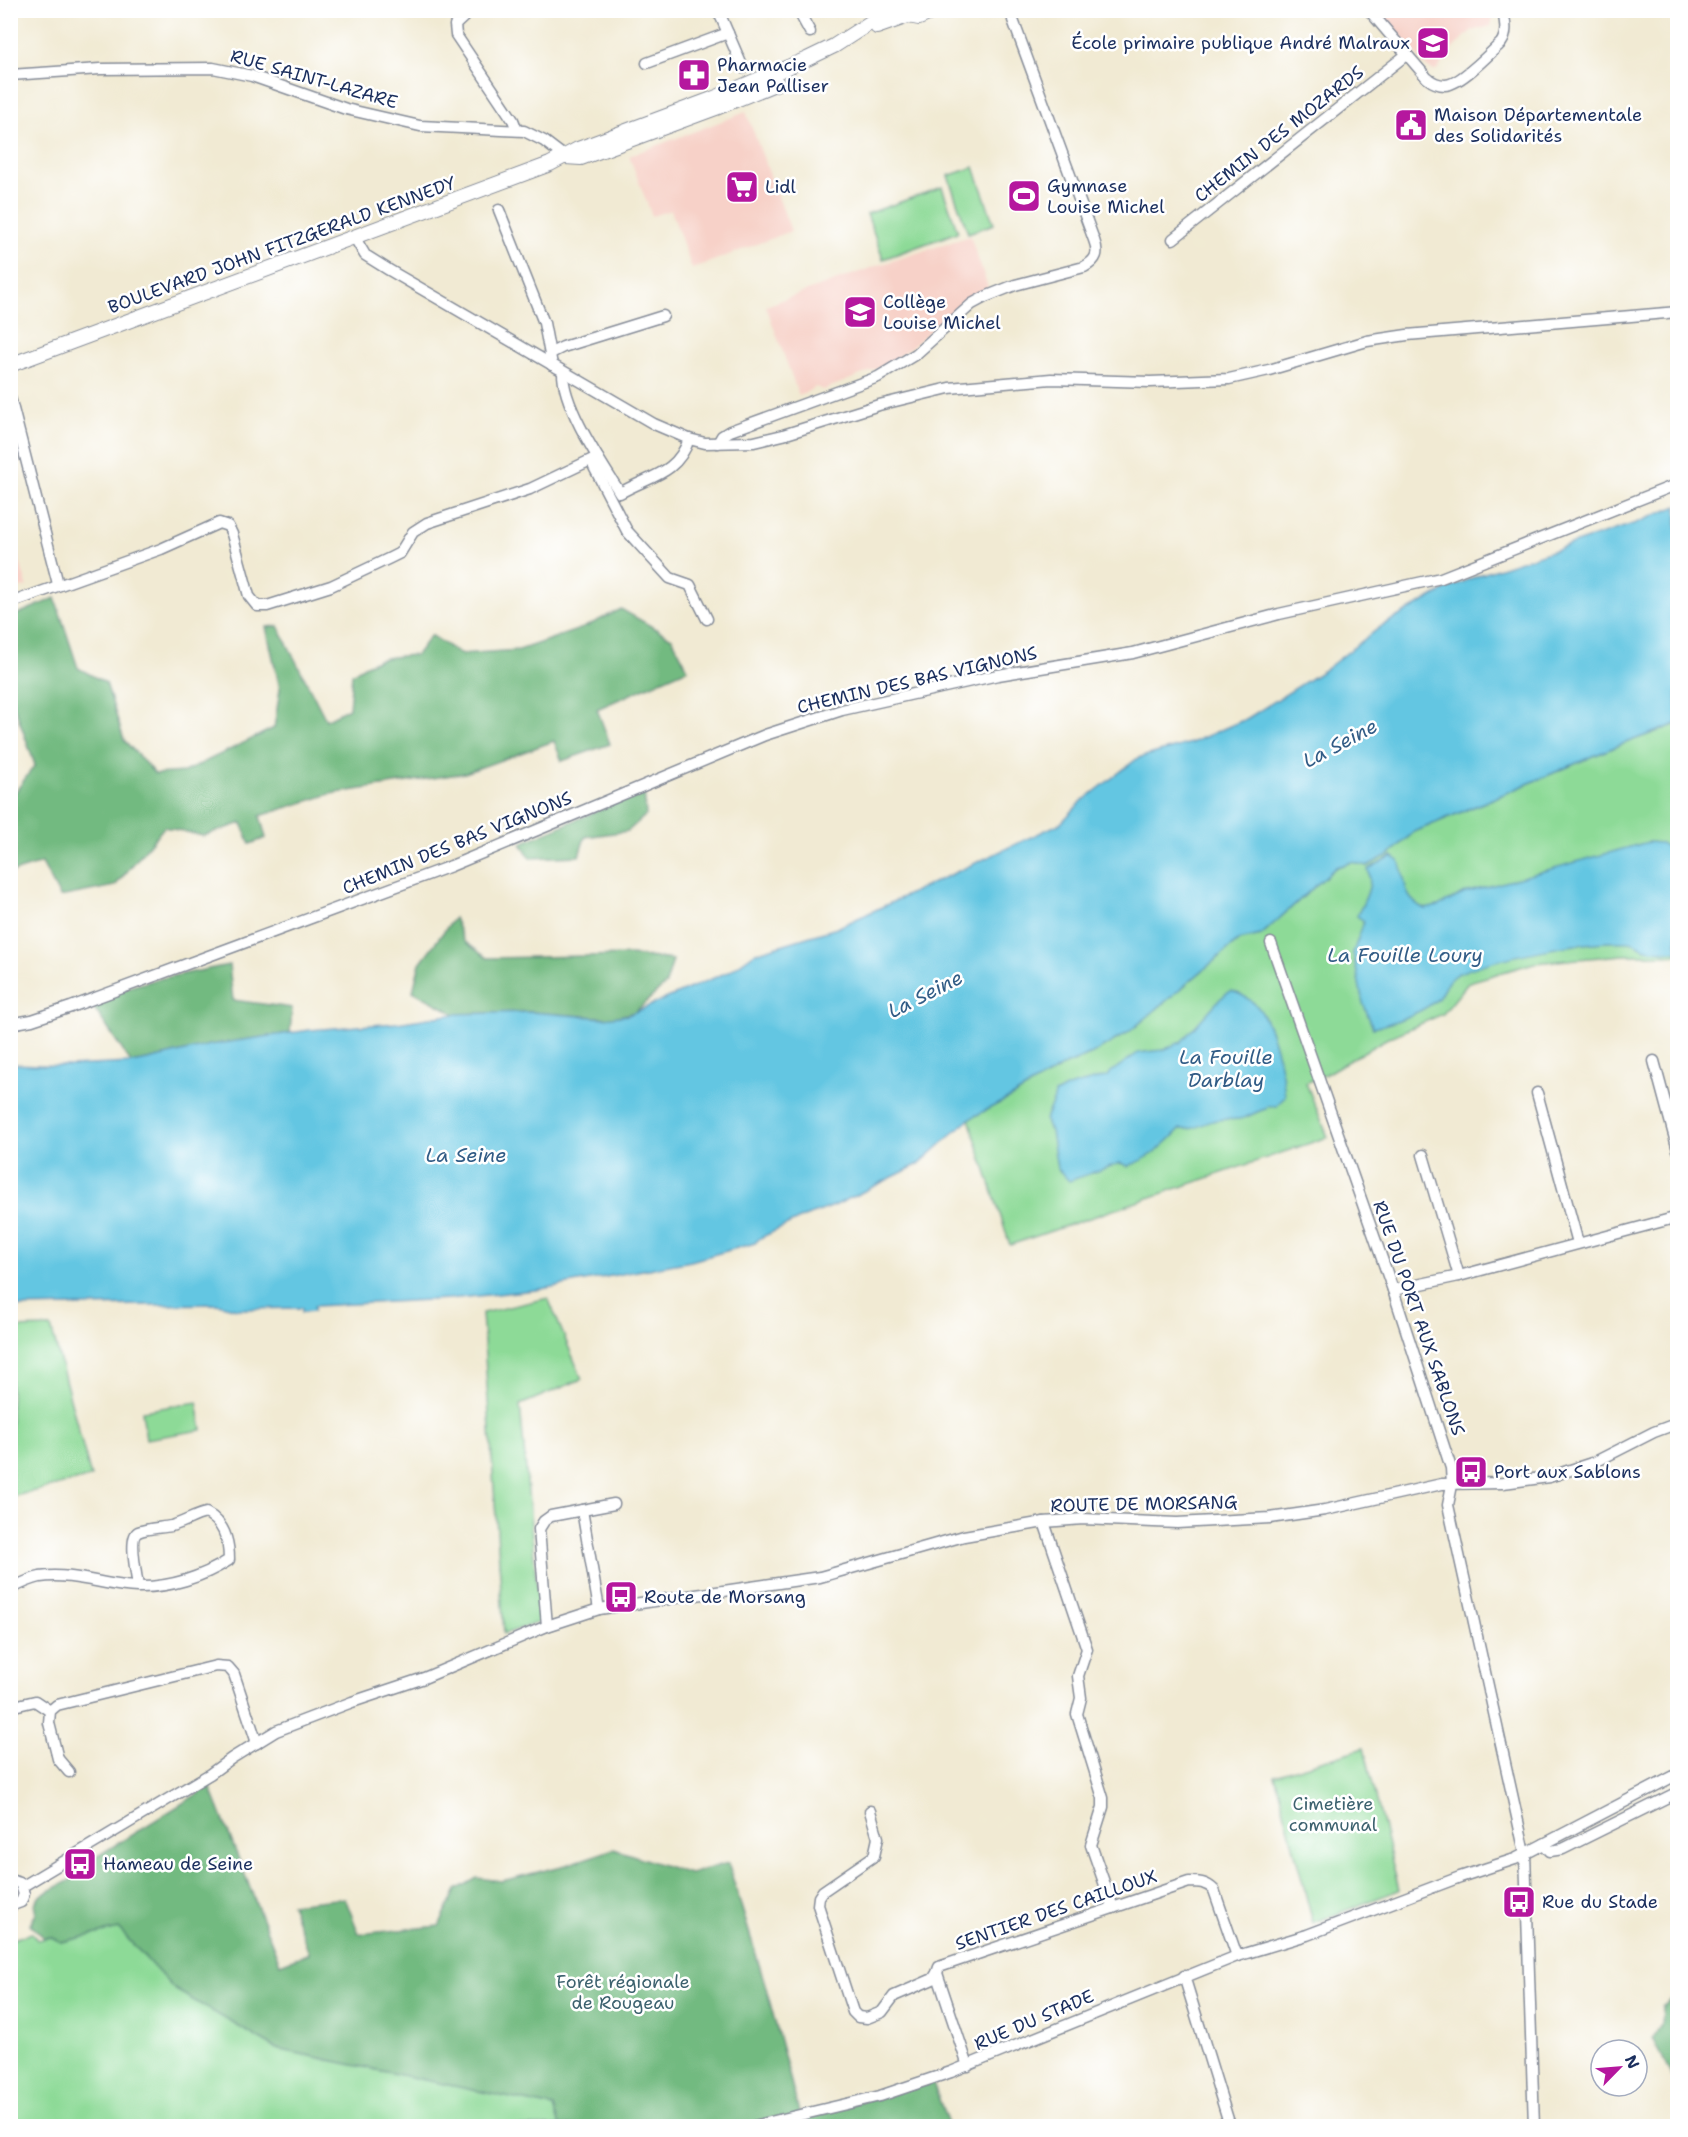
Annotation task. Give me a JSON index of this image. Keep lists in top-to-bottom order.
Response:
{
  "streets": {
    "main road": ["BOULEVARD JOHN FITZGERALD KENNEDY"],
    "street": [
      "RUE SAINT-LAZARE",
      "CHEMIN DES MOZARDS",
      "CHEMIN DES BAS VIGNONS",
      "RUE DU PORT AUX SABLONS",
      "ROUTE DE MORSANG",
      "SENTIER DES CAILLOUX",
      "RUE DU STADE"
    ]
  },
  "crossings": [
    ["RUE SAINT-LAZARE", "BOULEVARD JOHN FITZGERALD KENNEDY"],
    ["RUE DU PORT AUX SABLONS", "ROUTE DE MORSANG"],
    ["RUE DU PORT AUX SABLONS", "RUE DU STADE"],
    ["SENTIER DES CAILLOUX", "RUE DU STADE"]
  ],
  "water": ["La Seine", "La Fouille Loury", "La Fouille Darblay"],
  "parks": ["Cimetière communal", "Forêt régionale de Rougeau"],
  "places": {
    "school or university": ["École primaire publique André Malraux", "Collège Louise Michel"],
    "pharmacy": ["Pharmacie Jean Palliser"],
    "public building": ["Maison Départementale des Solidarités"],
    "supermarket": ["Lidl"],
    "sports": ["Gymnase Louise Michel"],
    "bus stop": [
      "Port aux Sablons",
      "Route de Morsang",
      "Hameau de Seine",
      "Rue du Stade"
    ]
  },
  "north": "top right"
}
